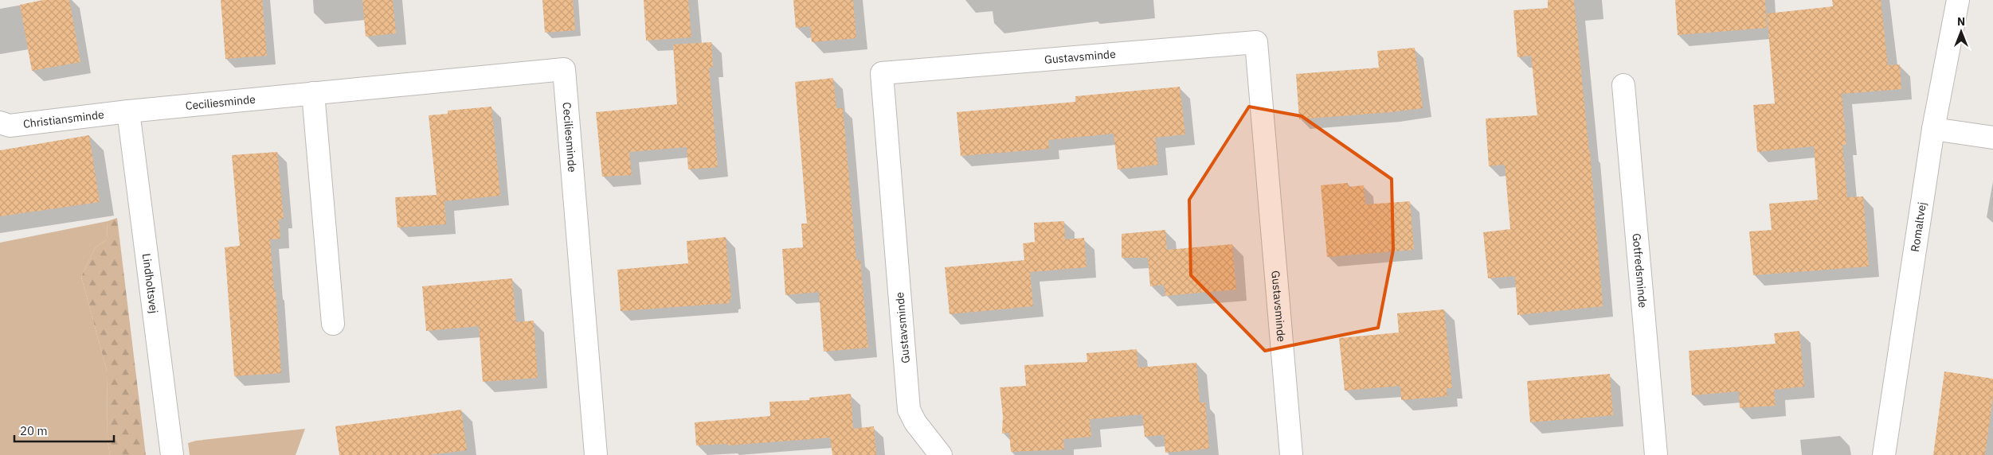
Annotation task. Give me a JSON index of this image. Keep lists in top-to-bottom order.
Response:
{
  "streets": {
    "street": [
      "Gustavsminde",
      "Ceciliesminde",
      "Christiansminde",
      "Romaltvej",
      "Gotfredsminde",
      "Lindholtsvej"
    ]
  },
  "crossings": [
    ["Ceciliesminde", "Christiansminde"],
    ["Ceciliesminde", "Lindholtsvej"],
    ["Christiansminde", "Lindholtsvej"]
  ],
  "scale_bar": "20 m",
  "north": "top"
}
